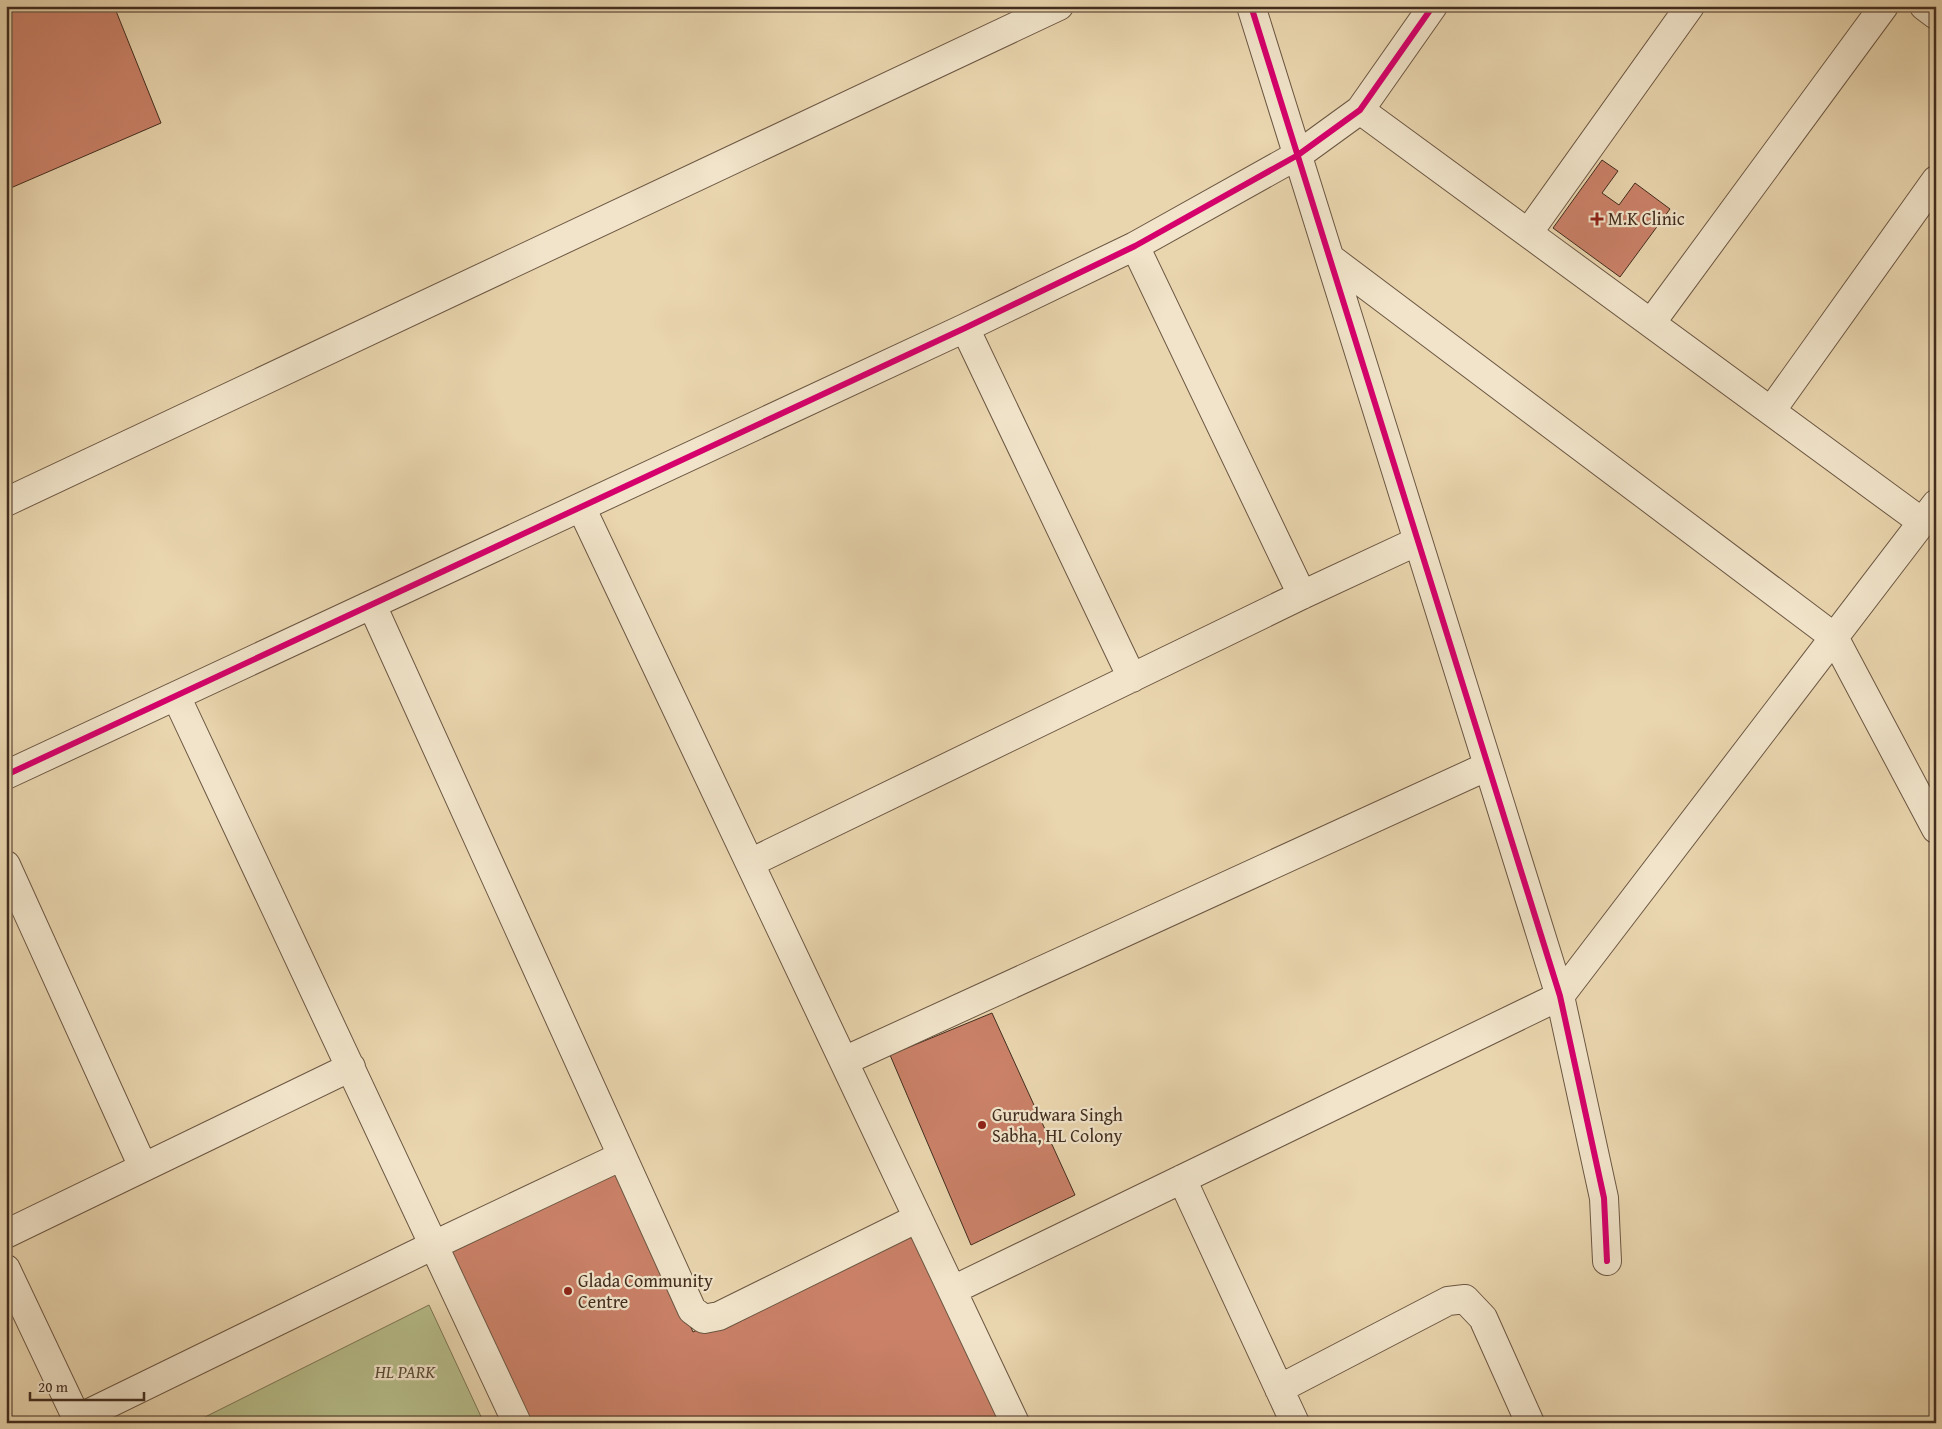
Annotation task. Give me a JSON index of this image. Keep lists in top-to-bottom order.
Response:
{
  "parks": ["HL PARK"],
  "places": {
    "health": ["M.K Clinic"],
    "other": ["Gurudwara Singh Sabha, HL Colony", "Glada Community Centre"]
  },
  "scale_bar": "20 m"
}
